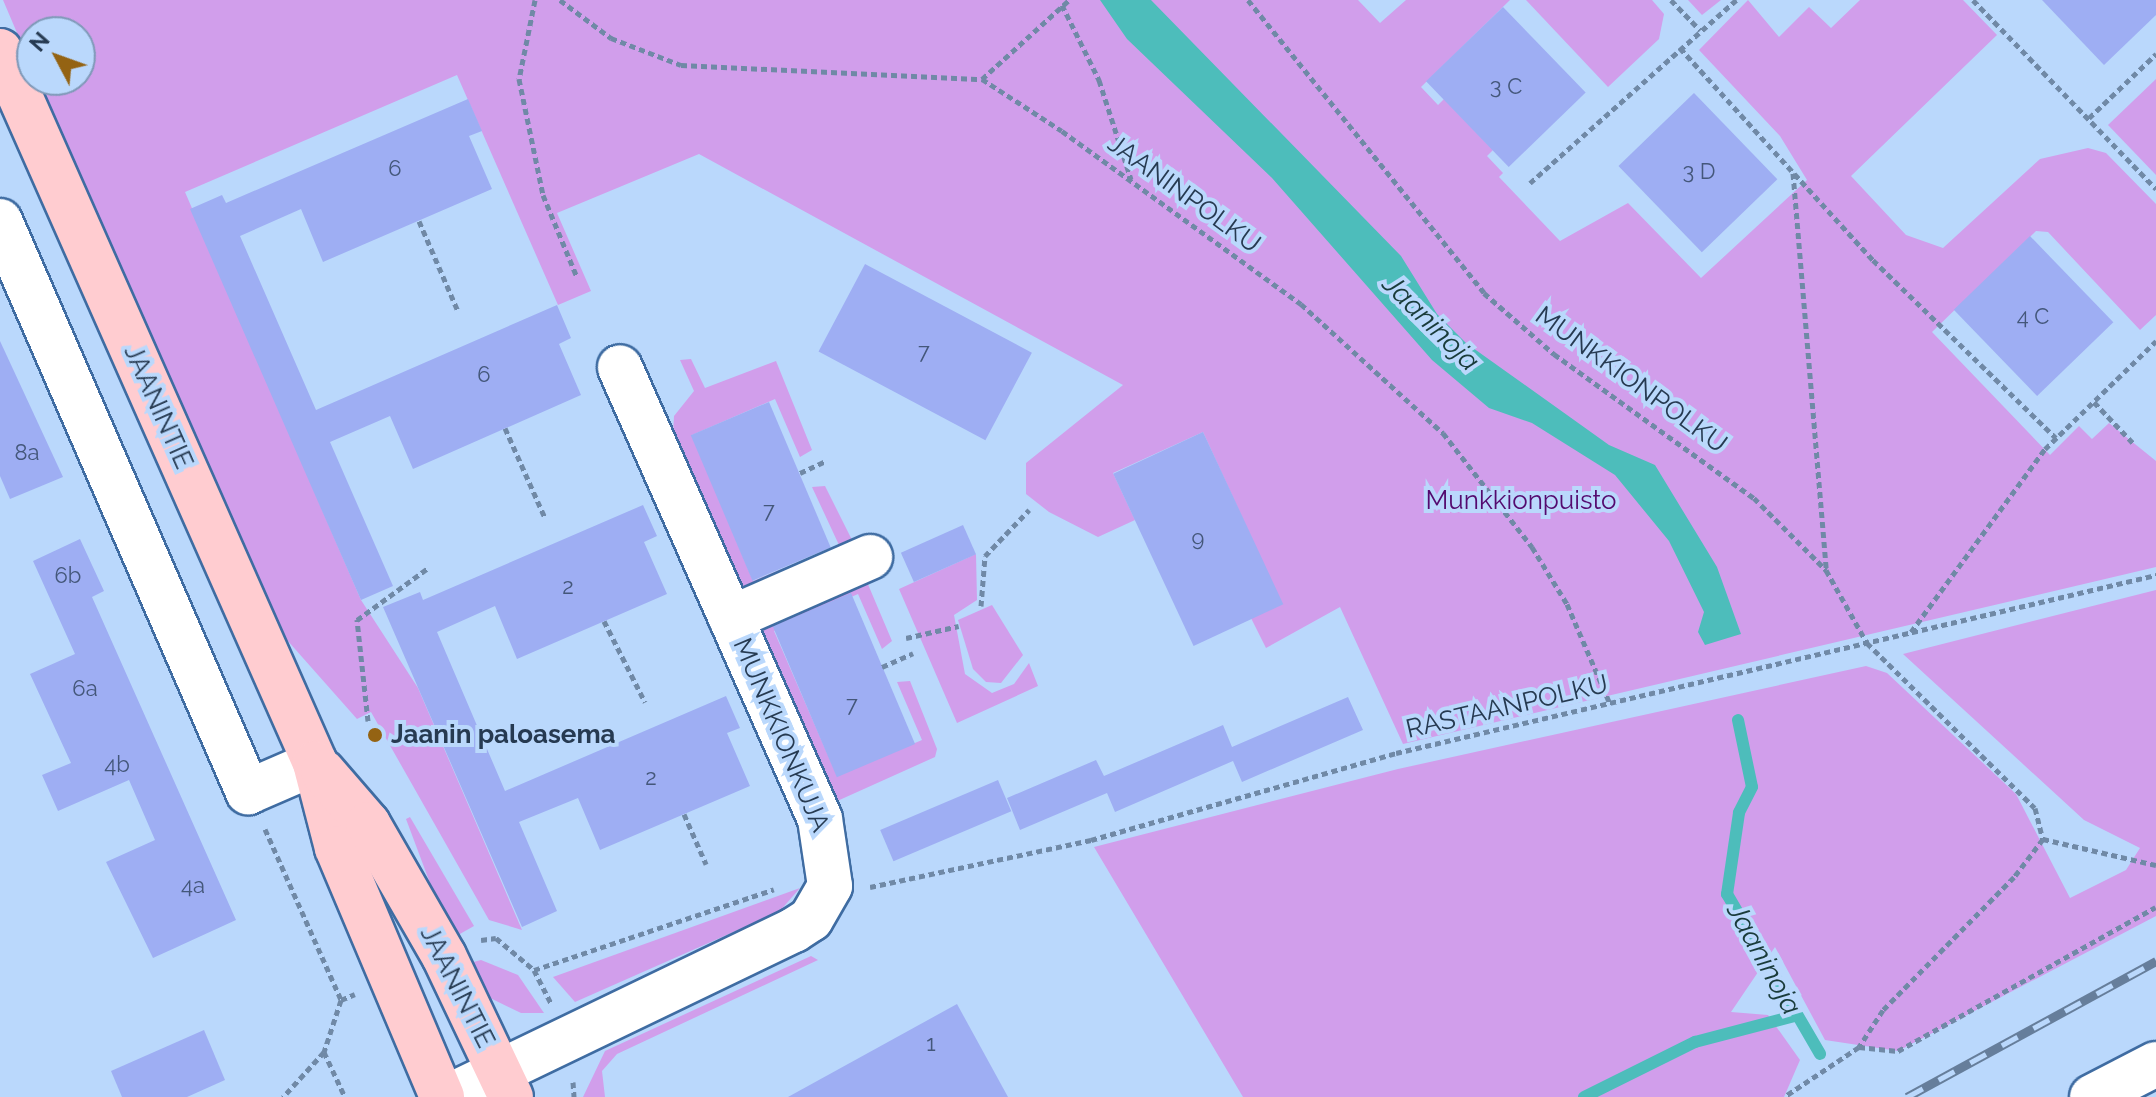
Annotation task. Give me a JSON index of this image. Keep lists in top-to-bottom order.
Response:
{
  "streets": {
    "main road": ["JAANINTIE"],
    "street": ["MUNKKIONKUJA"],
    "path": ["JAANINPOLKU", "MUNKKIONPOLKU", "RASTAANPOLKU"]
  },
  "crossings": [
    ["JAANINPOLKU", "RASTAANPOLKU"],
    ["MUNKKIONPOLKU", "RASTAANPOLKU"],
    ["JAANINTIE", "MUNKKIONKUJA"]
  ],
  "water": ["Jaaninoja"],
  "parks": ["Munkkionpuisto"],
  "places": ["Jaanin paloasema"],
  "house_numbers": [
    "3 C",
    "6",
    "3 D",
    "4 C",
    "7",
    "6",
    "8a",
    "7",
    "9",
    "6b",
    "2",
    "6a",
    "7",
    "4b",
    "2",
    "4a",
    "1"
  ],
  "north": "top left"
}
